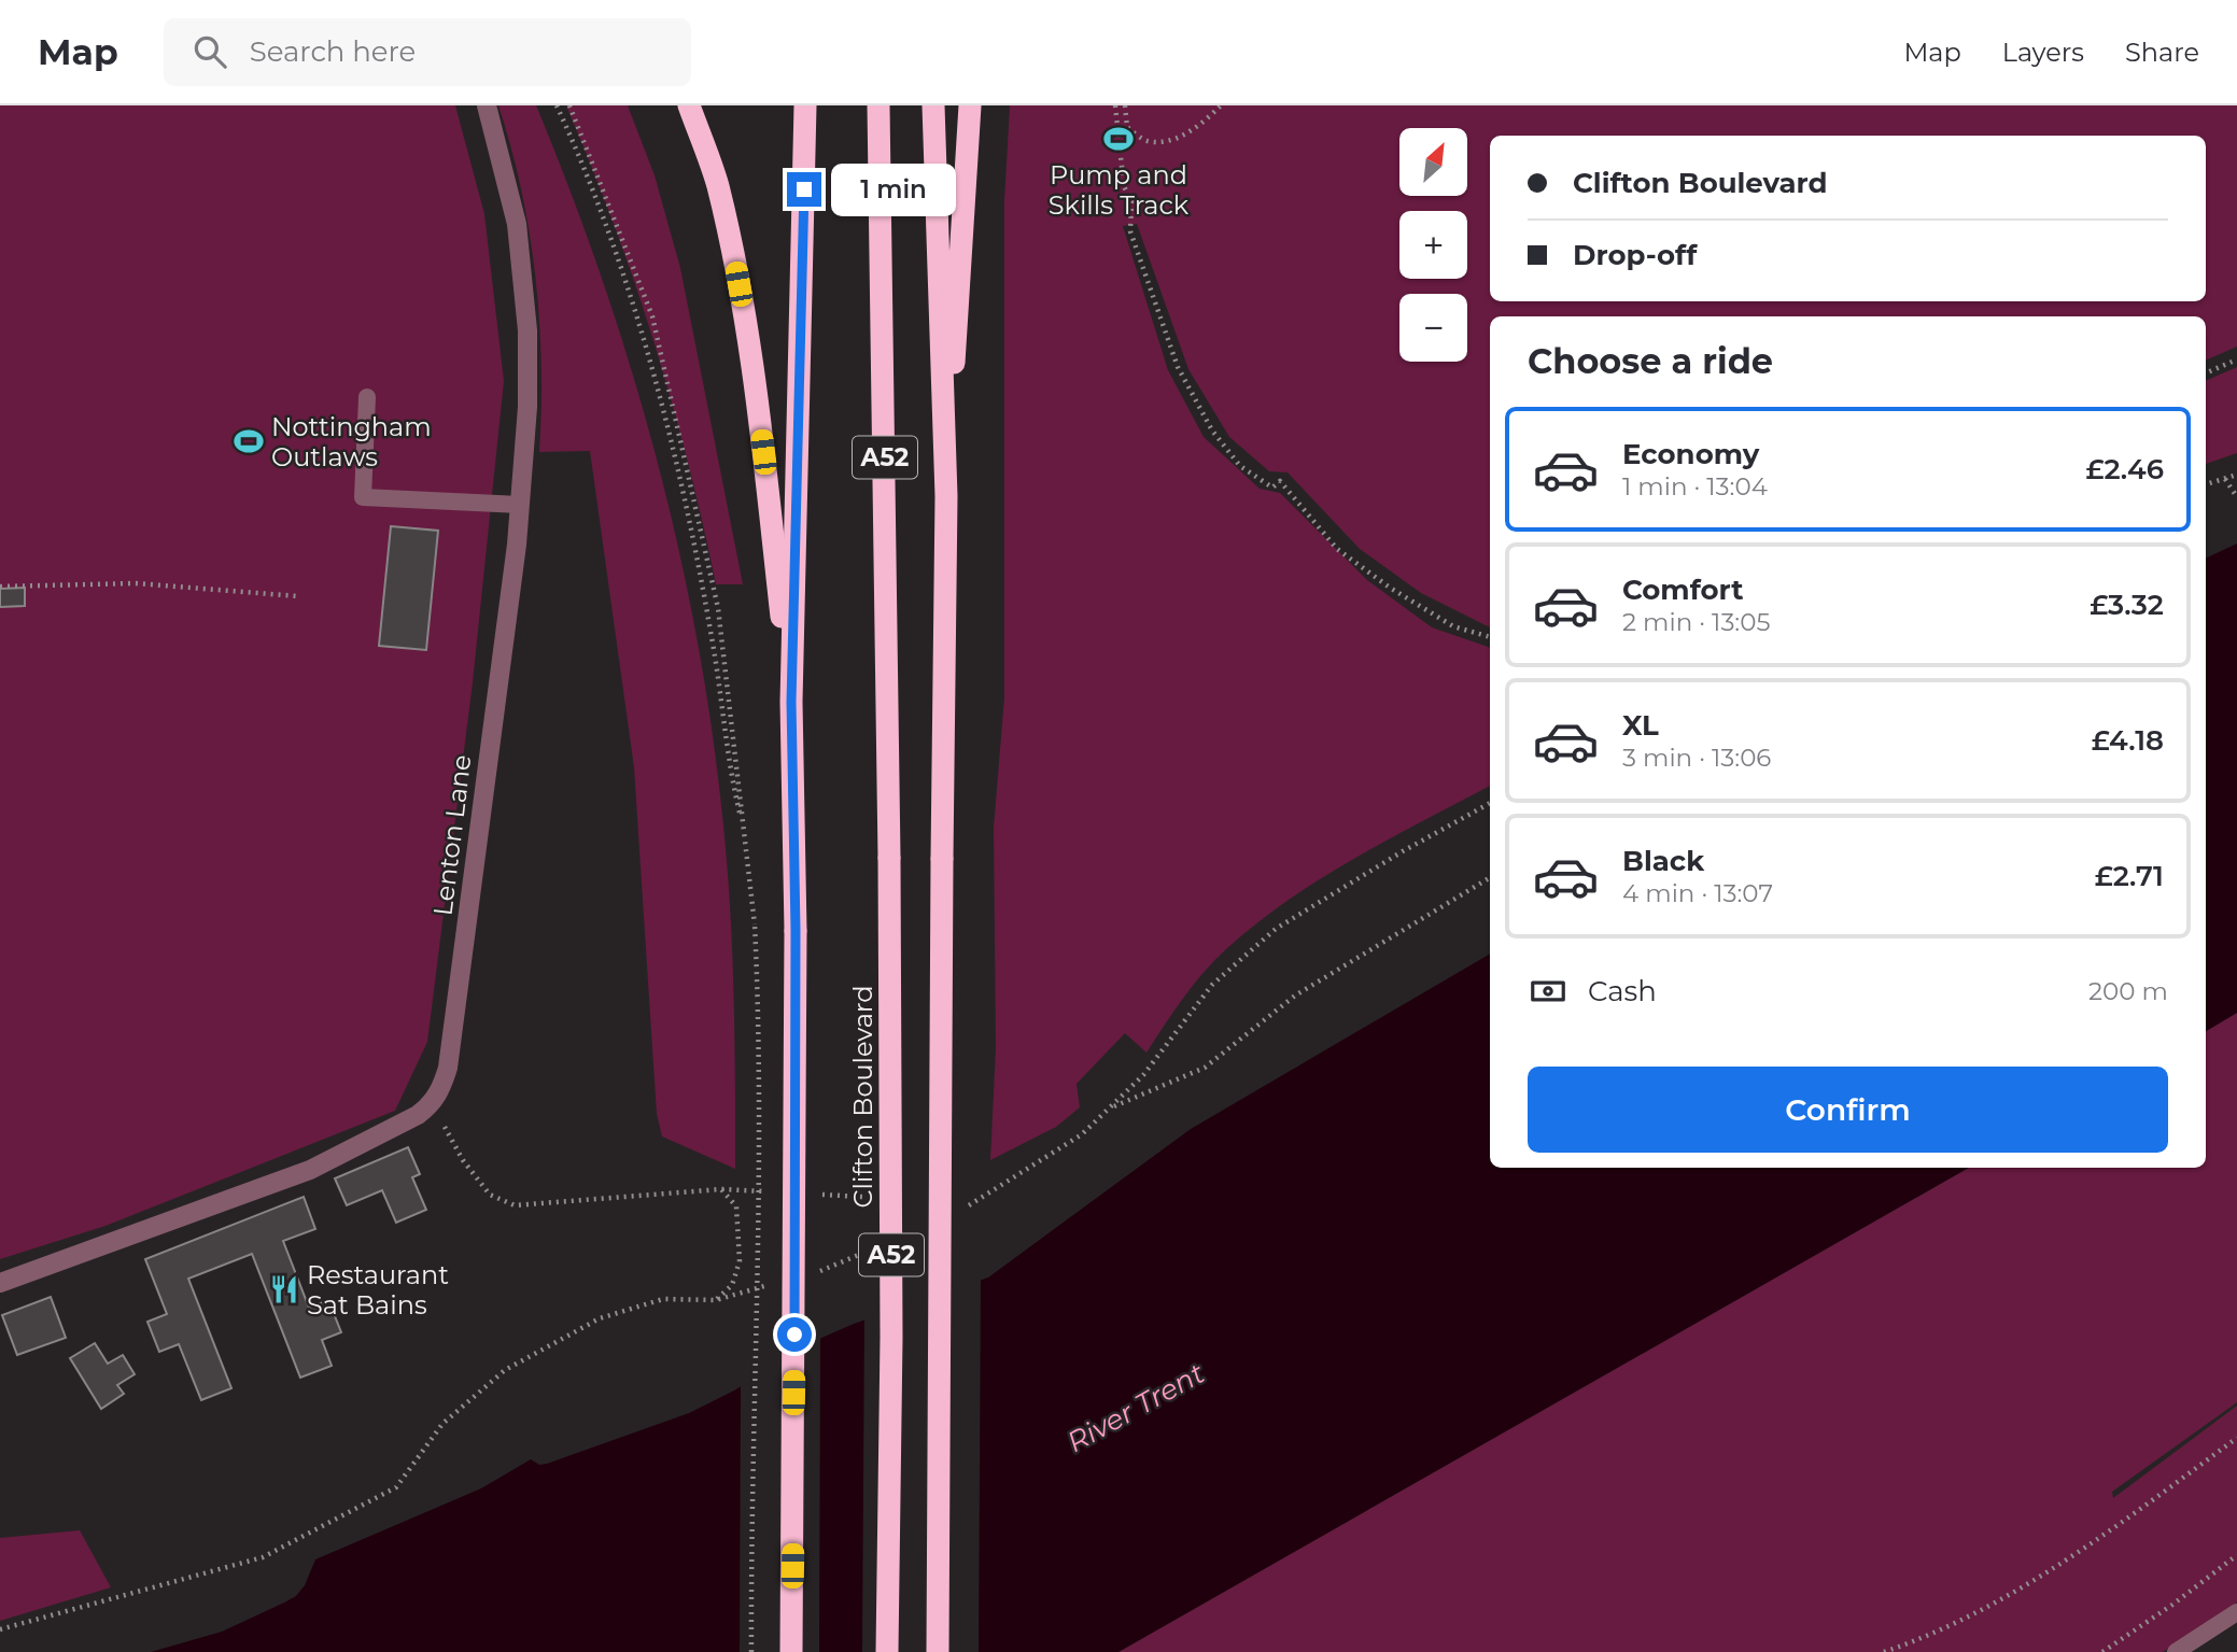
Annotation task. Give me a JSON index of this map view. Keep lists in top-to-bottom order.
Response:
{
  "streets": {
    "highway": ["A52", "Clifton Boulevard"],
    "street": ["Lenton Lane"]
  },
  "water": ["River Trent"],
  "places": {
    "sports": ["Pump and Skills Track", "Nottingham Outlaws"],
    "restaurant": ["Restaurant Sat Bains"]
  },
  "north": "top right",
  "page": {
    "header": "Map",
    "search": "Search here",
    "nav": ["Map", "Layers", "Share"],
    "map_buttons": ["+", "−"],
    "banner": ["Clifton Boulevard", "Drop-off"],
    "bubble": "1 min",
    "heading": "Choose a ride",
    "list": [
      {
        "name": "Economy",
        "note": "1 min · 13:04",
        "value": "£2.46"
      },
      {
        "name": "Comfort",
        "note": "2 min · 13:05",
        "value": "£3.32"
      },
      {
        "name": "XL",
        "note": "3 min · 13:06",
        "value": "£4.18"
      },
      {
        "name": "Black",
        "note": "4 min · 13:07",
        "value": "£2.71"
      }
    ],
    "pay": ["Cash", "200 m"],
    "buttons": "Confirm"
  }
}
